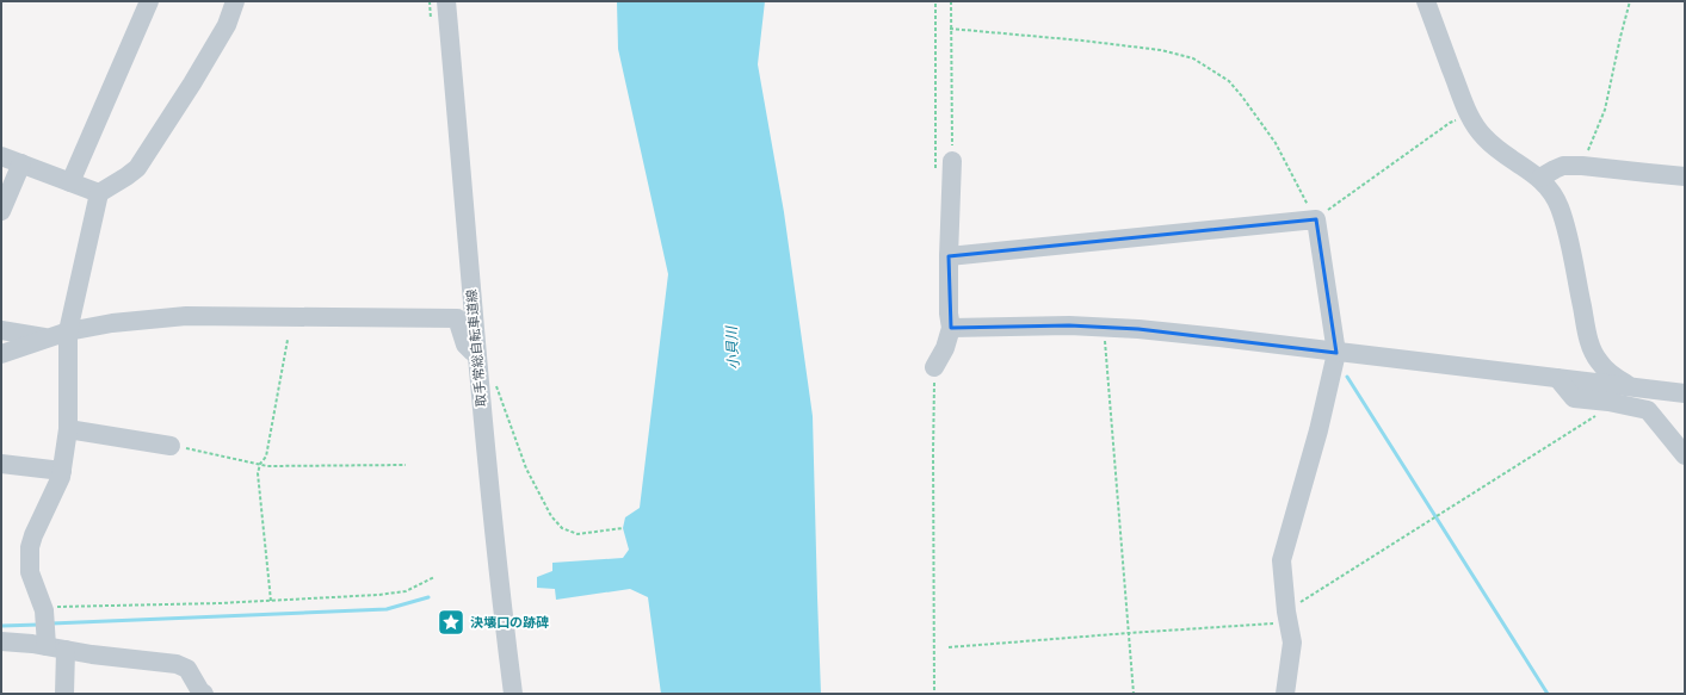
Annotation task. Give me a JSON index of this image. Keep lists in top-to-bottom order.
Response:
{
  "streets": {
    "street": ["取手常総自転車道線"]
  },
  "water": ["小貝川"],
  "places": {
    "place": ["決壊口の跡碑"]
  }
}
